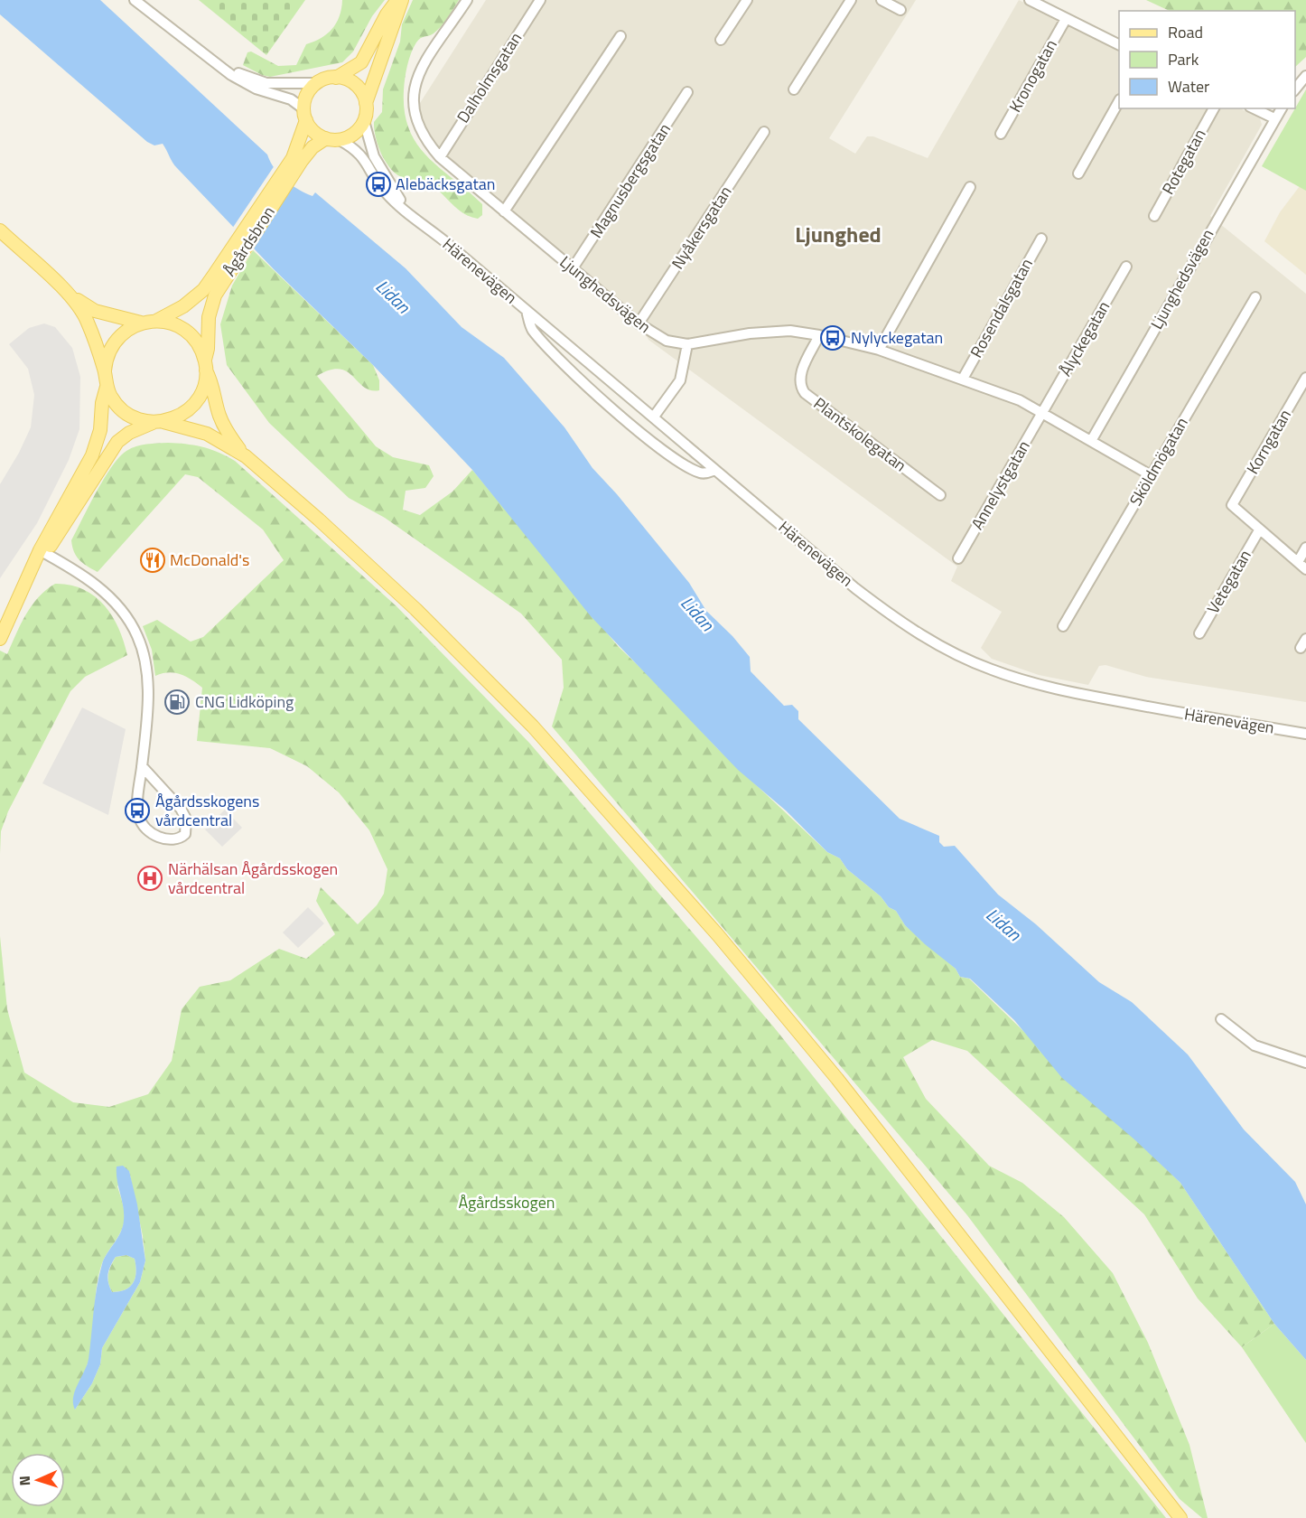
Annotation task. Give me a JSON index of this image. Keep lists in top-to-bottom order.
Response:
{
  "streets": {
    "main road": ["Ågårdsbron"],
    "street": [
      "Kronogatan",
      "Dalholmsgatan",
      "Rotegatan",
      "Magnusbergsgatan",
      "Nyåkersgatan",
      "Härenevägen",
      "Ljunghedsvägen",
      "Rosendalsgatan",
      "Ålyckegatan",
      "Plantskolegatan",
      "Korngatan",
      "Sköldmögatan",
      "Annelystgatan",
      "Vetegatan"
    ]
  },
  "crossings": [
    ["Dalholmsgatan", "Ljunghedsvägen"],
    ["Magnusbergsgatan", "Ljunghedsvägen"],
    ["Nyåkersgatan", "Ljunghedsvägen"],
    ["Ågårdsbron", "Härenevägen"],
    ["Ljunghedsvägen", "Rosendalsgatan"],
    ["Ljunghedsvägen", "Ålyckegatan"],
    ["Ljunghedsvägen", "Plantskolegatan"],
    ["Ljunghedsvägen", "Sköldmögatan"],
    ["Ljunghedsvägen", "Annelystgatan"],
    ["Ålyckegatan", "Annelystgatan"],
    ["Korngatan", "Vetegatan"]
  ],
  "districts": ["Ljunghed"],
  "water": ["Lidan"],
  "parks": ["Ågårdsskogen"],
  "places": {
    "bus stop": ["Alebäcksgatan", "Nylyckegatan", "Ågårdsskogens vårdcentral"],
    "restaurant": ["McDonald's"],
    "fuel station": ["CNG Lidköping"],
    "hospital": ["Närhälsan Ågårdsskogen vårdcentral"]
  },
  "legend": ["Road", "Park", "Water"],
  "north": "left"
}
